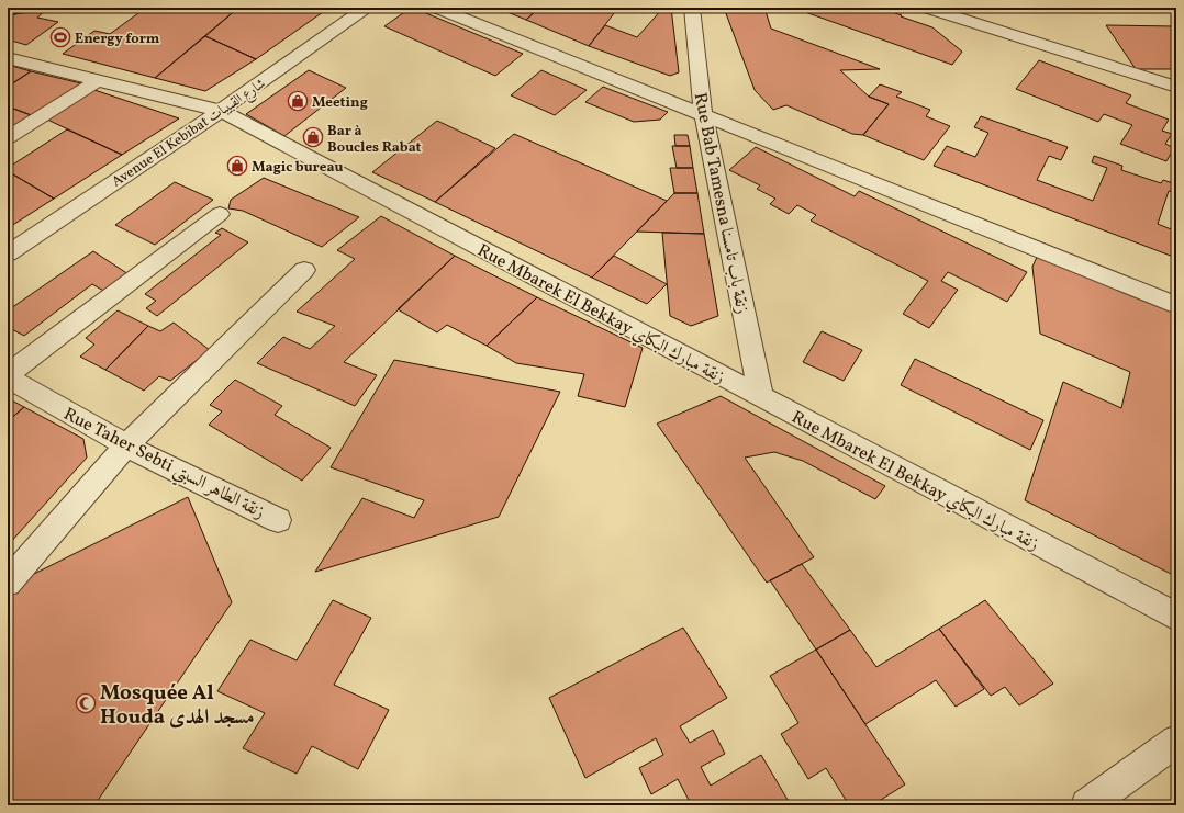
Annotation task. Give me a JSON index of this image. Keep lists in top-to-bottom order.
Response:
{
  "streets": {
    "street": [
      "Avenue El Kebibat شارع القبيبات",
      "Rue Bab Tamesna زنقة باب تامسنا",
      "Rue Mbarek El Bekkay زنقة مبارك البكاي",
      "Rue Taher Sebti زنقة الطاهر السبتي"
    ]
  },
  "crossings": [
    ["Avenue El Kebibat شارع القبيبات", "Rue Mbarek El Bekkay زنقة مبارك البكاي"],
    ["Rue Bab Tamesna زنقة باب تامسنا", "Rue Mbarek El Bekkay زنقة مبارك البكاي"]
  ],
  "places": {
    "sports": ["Energy form"],
    "shop": ["Meeting", "Bar à Boucles Rabat", "Magic bureau"],
    "mosque": ["Mosquée Al Houda مسجد الهدى"]
  }
}
